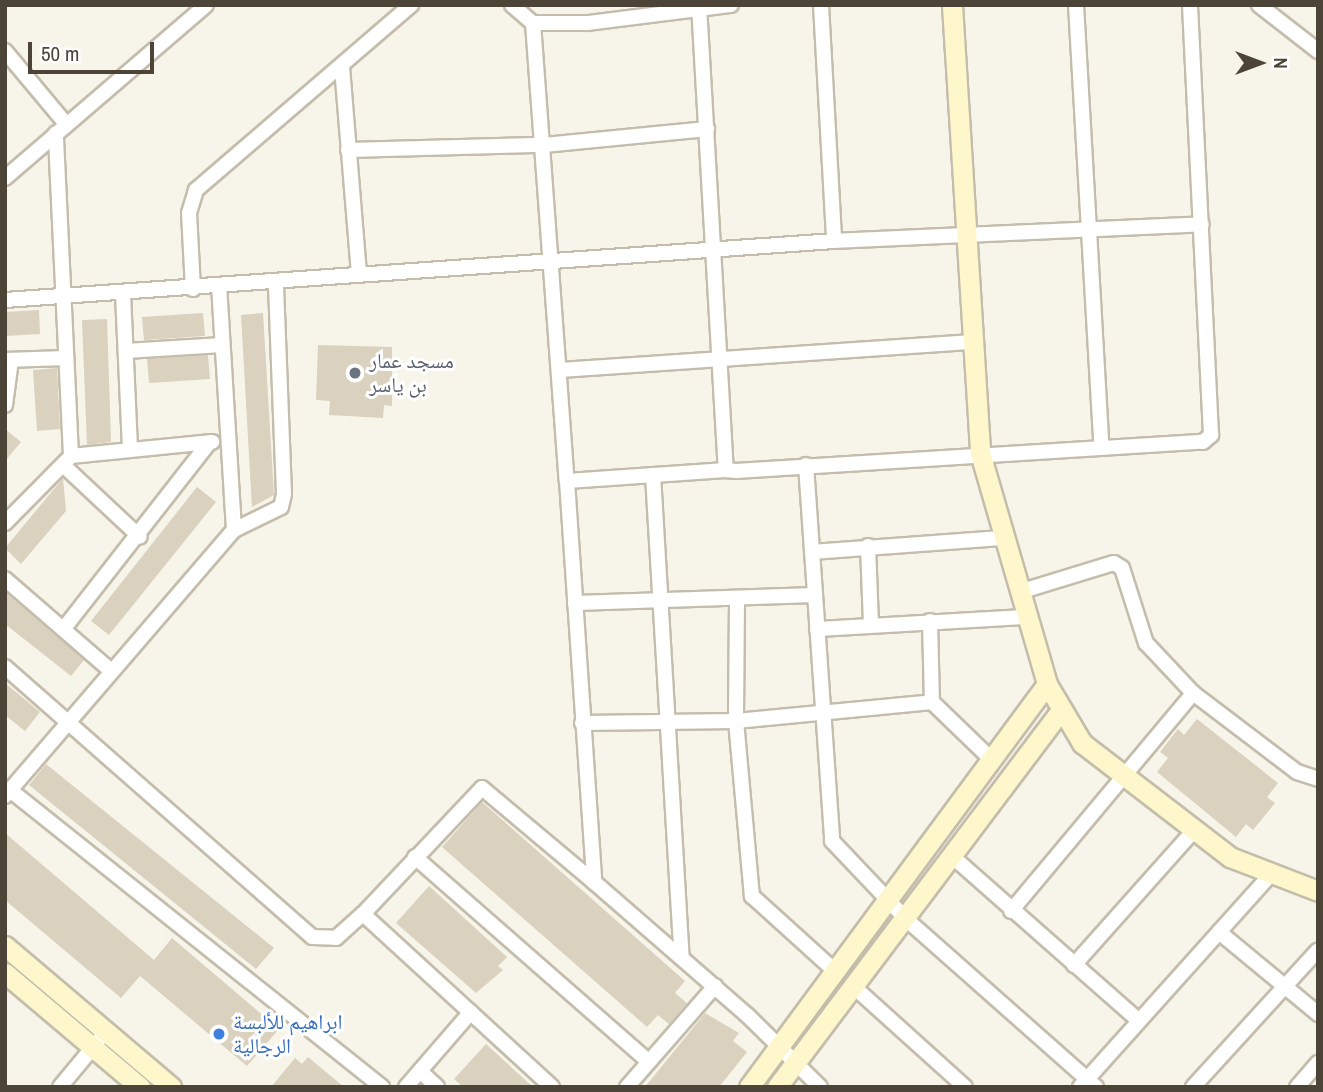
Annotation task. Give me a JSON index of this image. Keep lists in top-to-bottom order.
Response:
{
  "places": ["مسجد عمار بن ياسر", "ابراهيم للألبسة الرجالية"],
  "scale_bar": "50 m",
  "north": "right"
}
